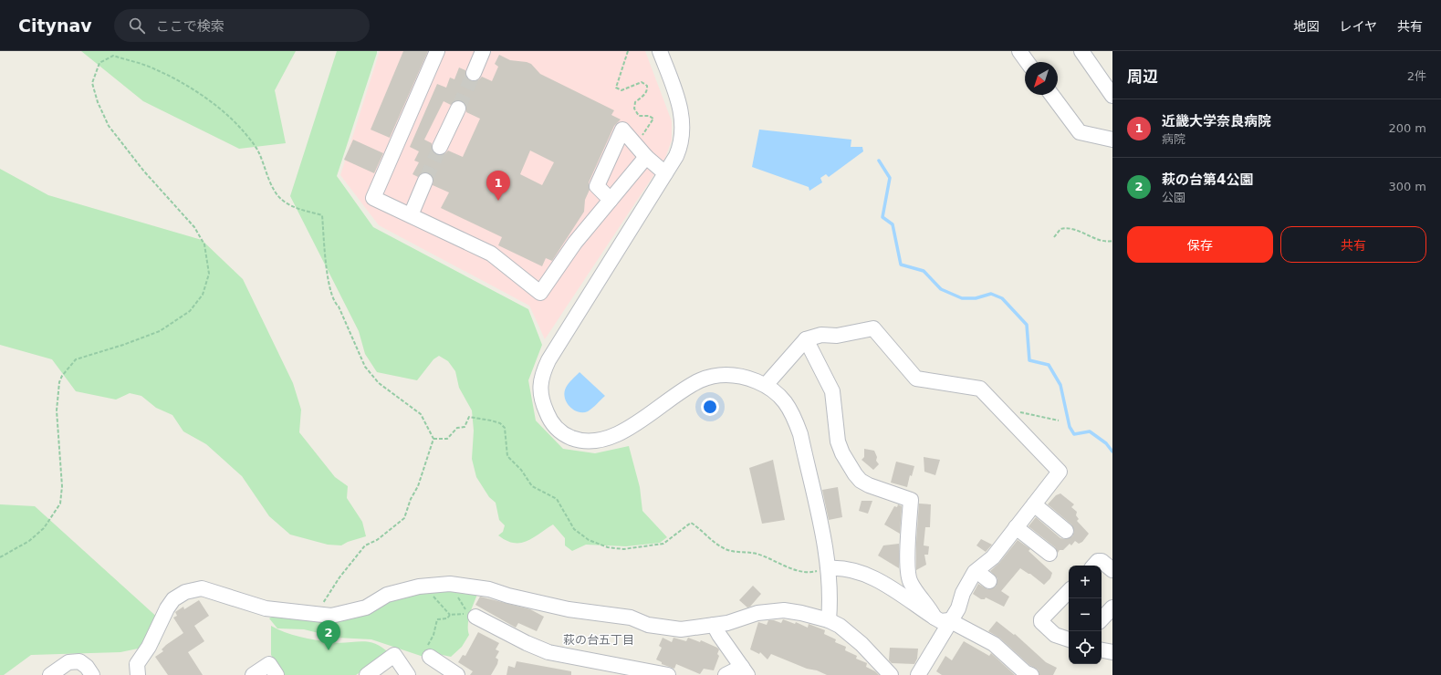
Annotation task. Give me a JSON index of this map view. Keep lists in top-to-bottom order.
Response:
{
  "districts": ["萩の台五丁目"],
  "north": "bottom left",
  "page": {
    "header": "Citynav",
    "search": "ここで検索",
    "nav": ["地図", "レイヤ", "共有"],
    "heading": ["周辺", "2件"],
    "list": [
      {
        "mark": "1",
        "name": "近畿大学奈良病院",
        "note": "病院",
        "value": "200 m"
      },
      {
        "mark": "2",
        "name": "萩の台第4公園",
        "note": "公園",
        "value": "300 m"
      }
    ],
    "pins": ["1", "2"],
    "buttons": ["保存", "共有"],
    "map_buttons": ["+", "−"]
  }
}
